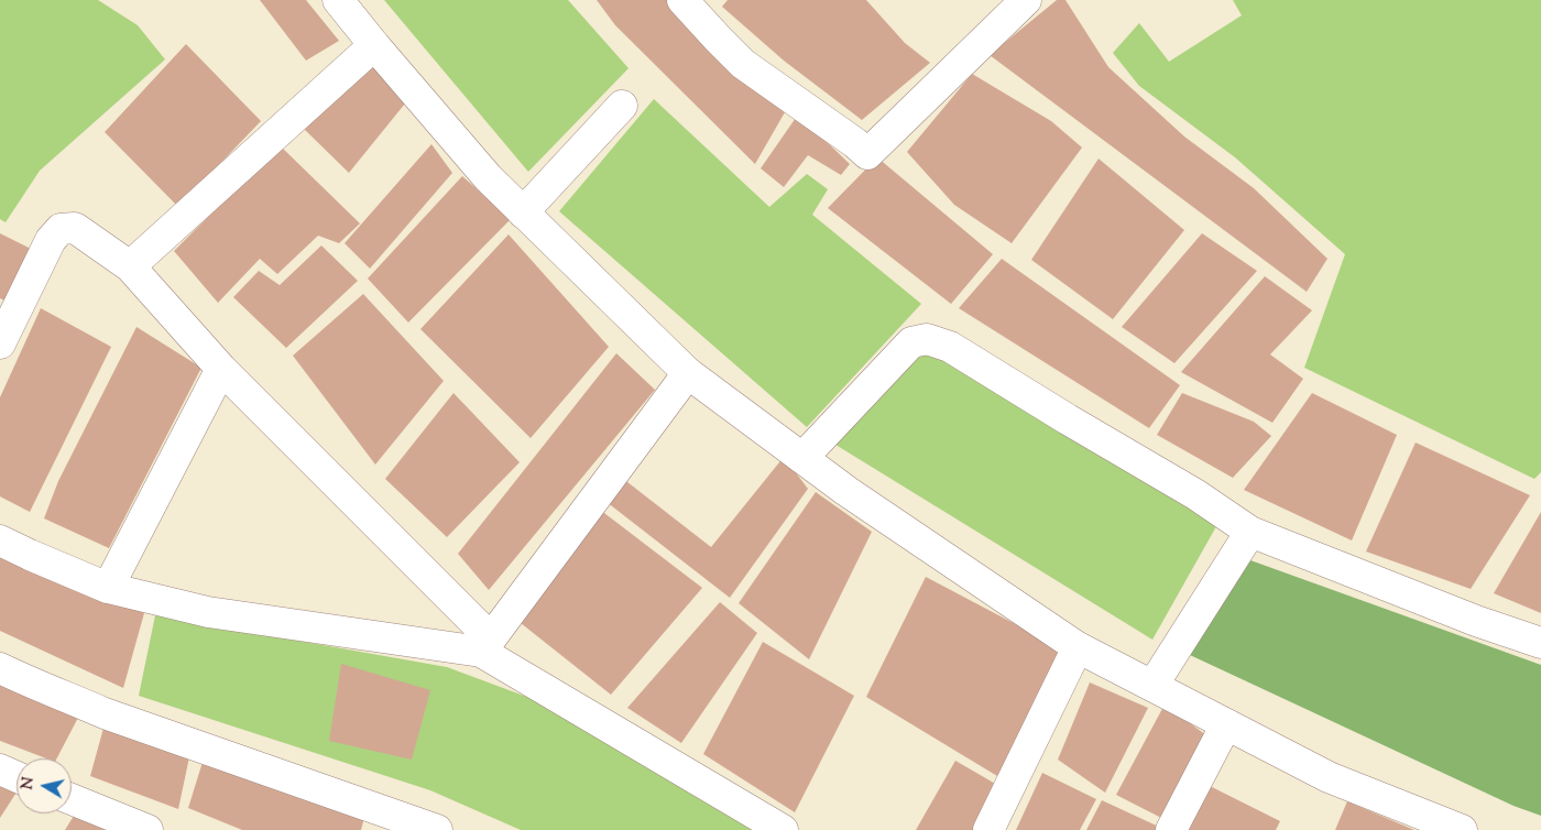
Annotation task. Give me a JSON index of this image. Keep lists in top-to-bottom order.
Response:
{
  "north": "left"
}
